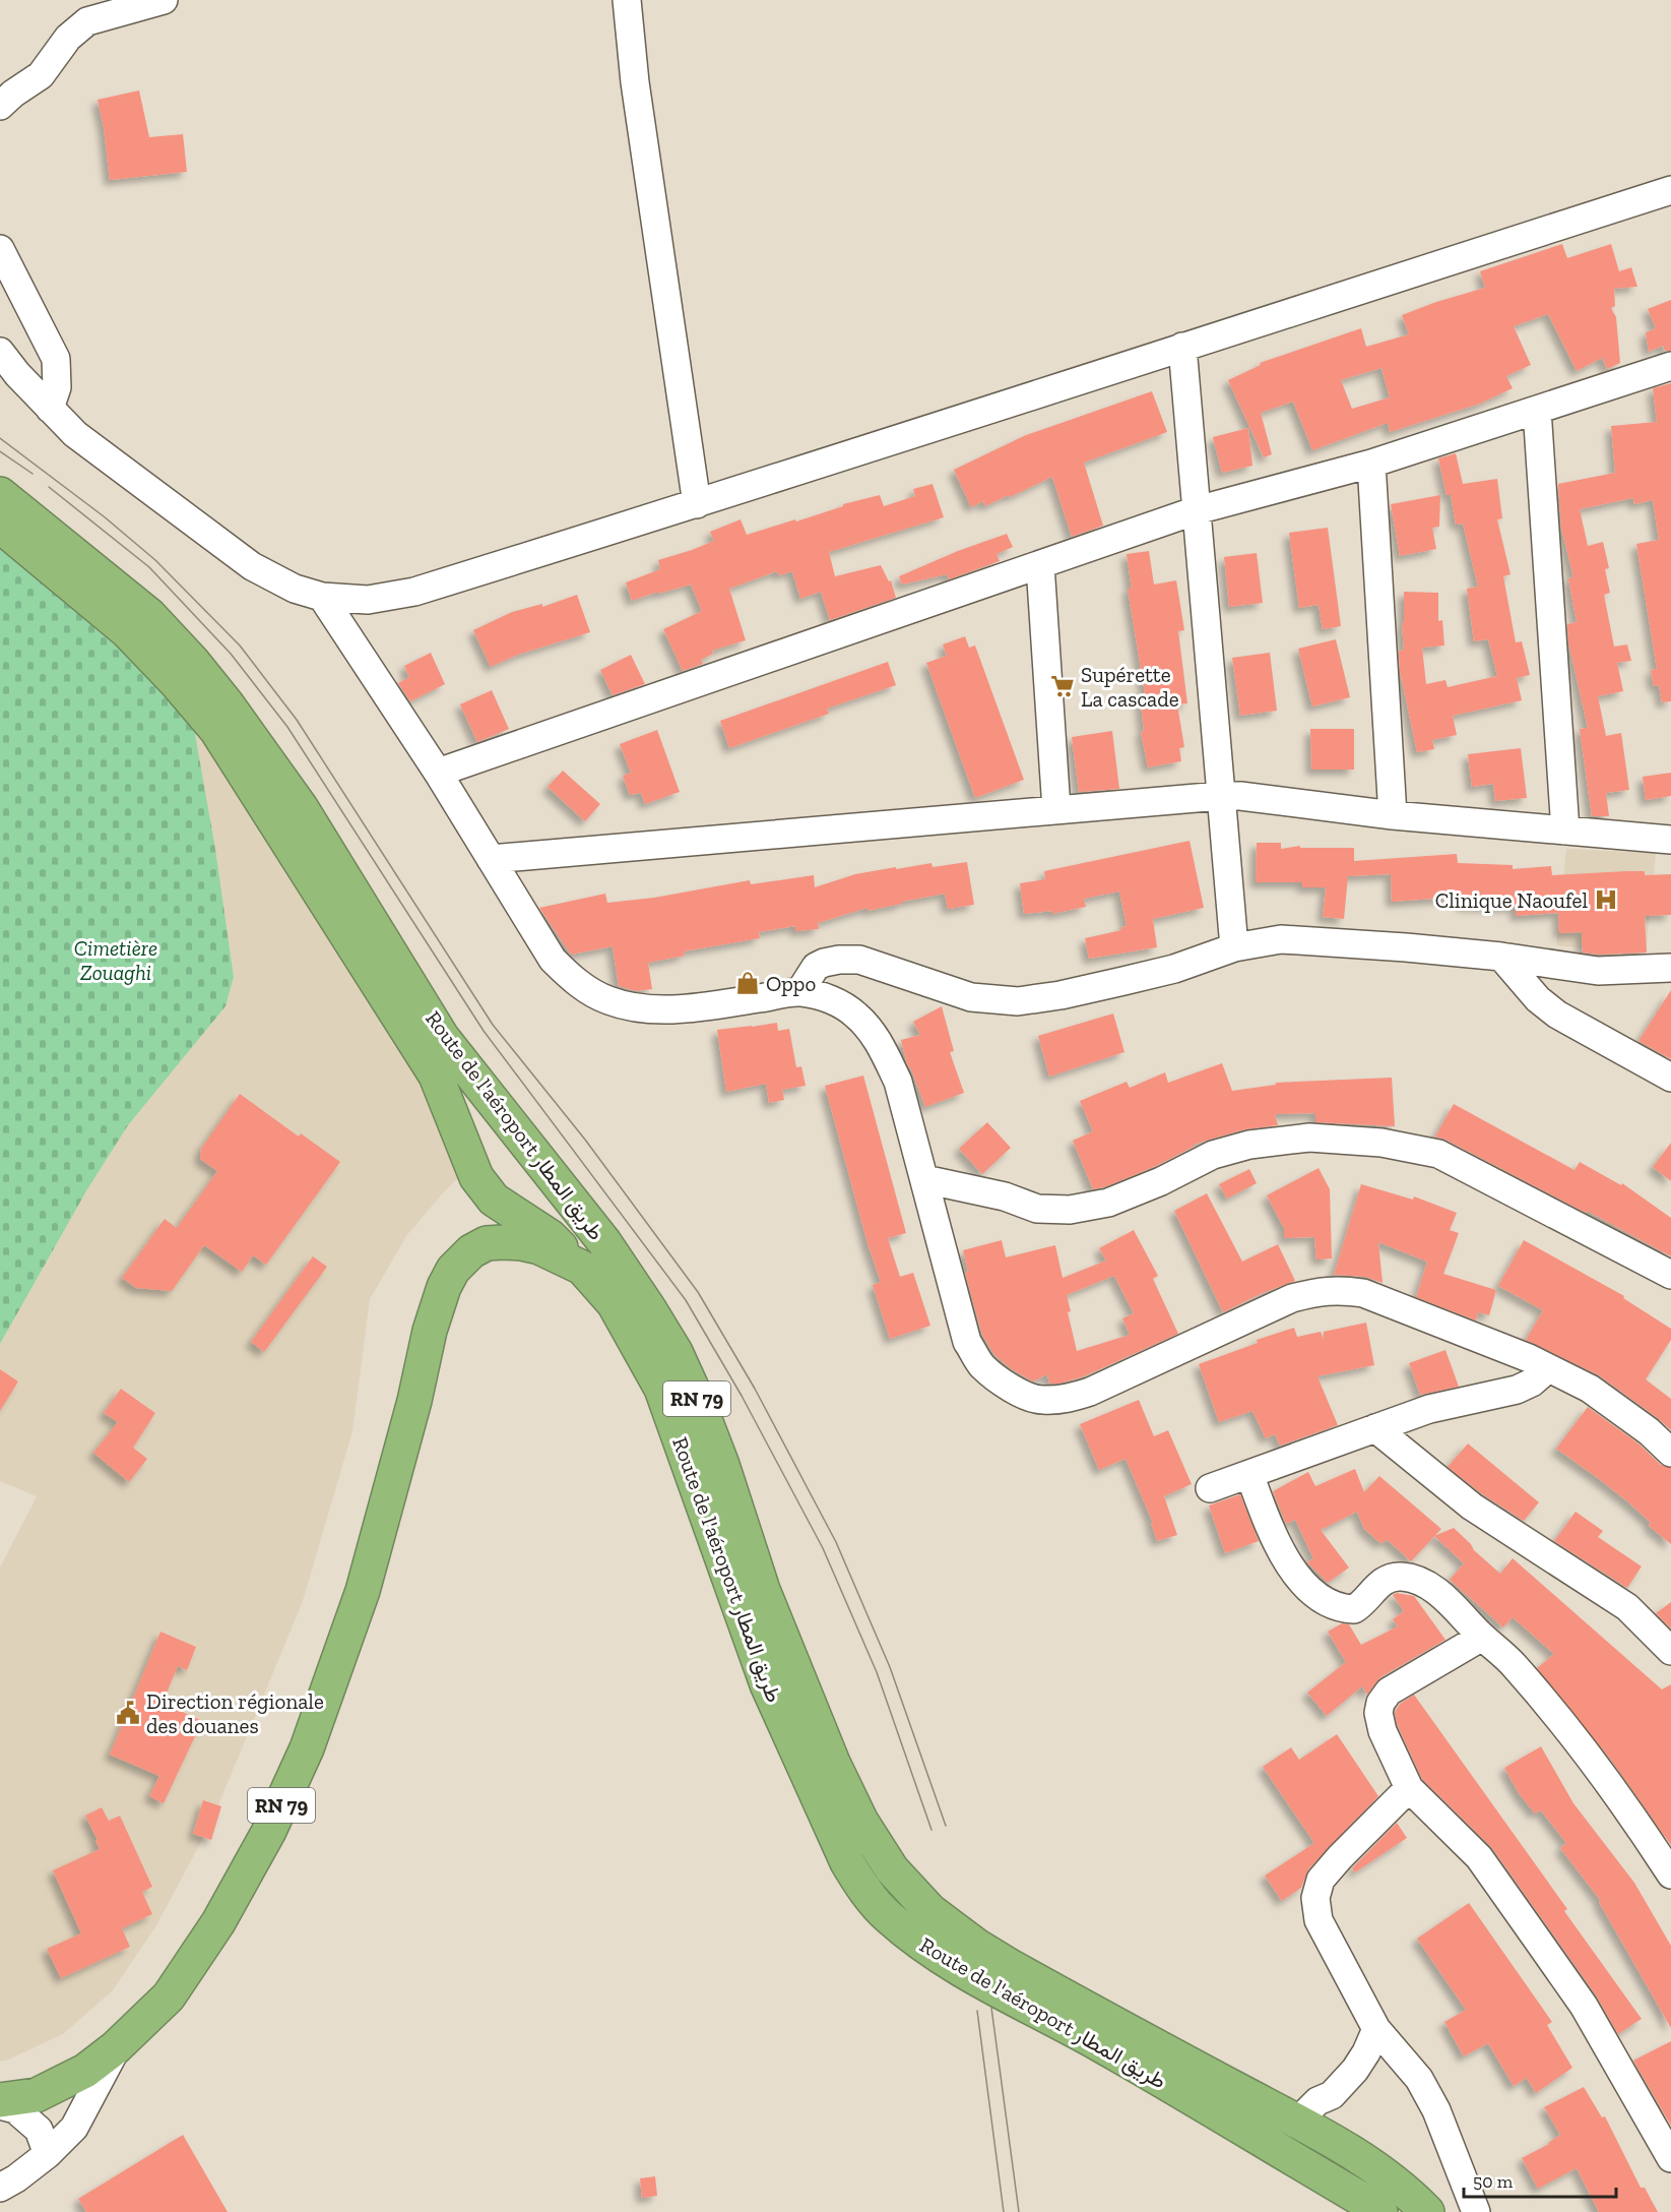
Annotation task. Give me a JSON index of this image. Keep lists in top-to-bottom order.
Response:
{
  "streets": {
    "highway": ["Route de l'aéroport طريق المطار", "RN 79"]
  },
  "parks": ["Cimetière Zouaghi"],
  "places": {
    "supermarket": ["Supérette La cascade"],
    "hospital": ["Clinique Naoufel"],
    "shop": ["Oppo"],
    "public building": ["Direction régionale des douanes"]
  },
  "scale_bar": "50 m"
}
